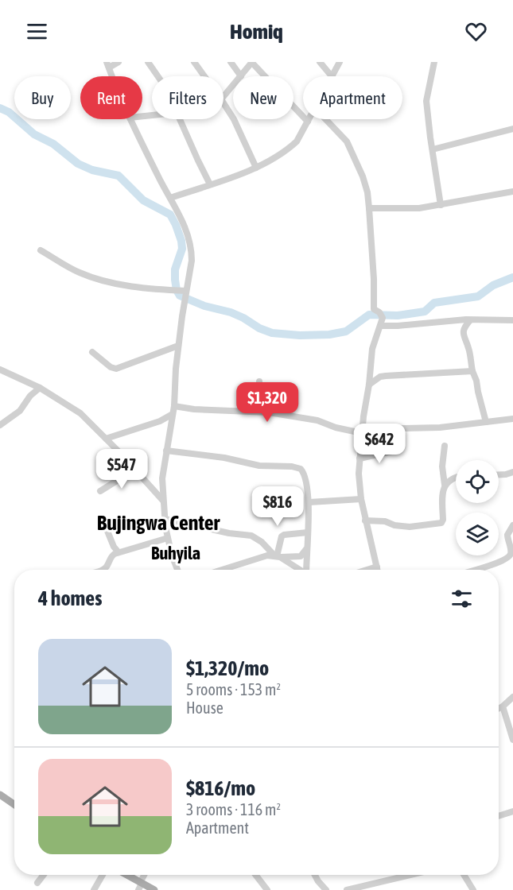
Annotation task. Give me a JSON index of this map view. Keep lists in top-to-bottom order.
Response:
{
  "districts": ["Bujingwa Center", "Buhyila"],
  "page": {
    "header": "Homiq",
    "chip": [
      "Buy",
      "Rent",
      "Filters",
      "New",
      "Apartment"
    ],
    "price": [
      "$1,320",
      "$642",
      "$547",
      "$816"
    ],
    "heading": "4 homes",
    "list": [
      {
        "name": "$1,320/mo",
        "note": "5 rooms · 153 m² · House"
      },
      {
        "name": "$816/mo",
        "note": "3 rooms · 116 m² · Apartment"
      }
    ]
  }
}
